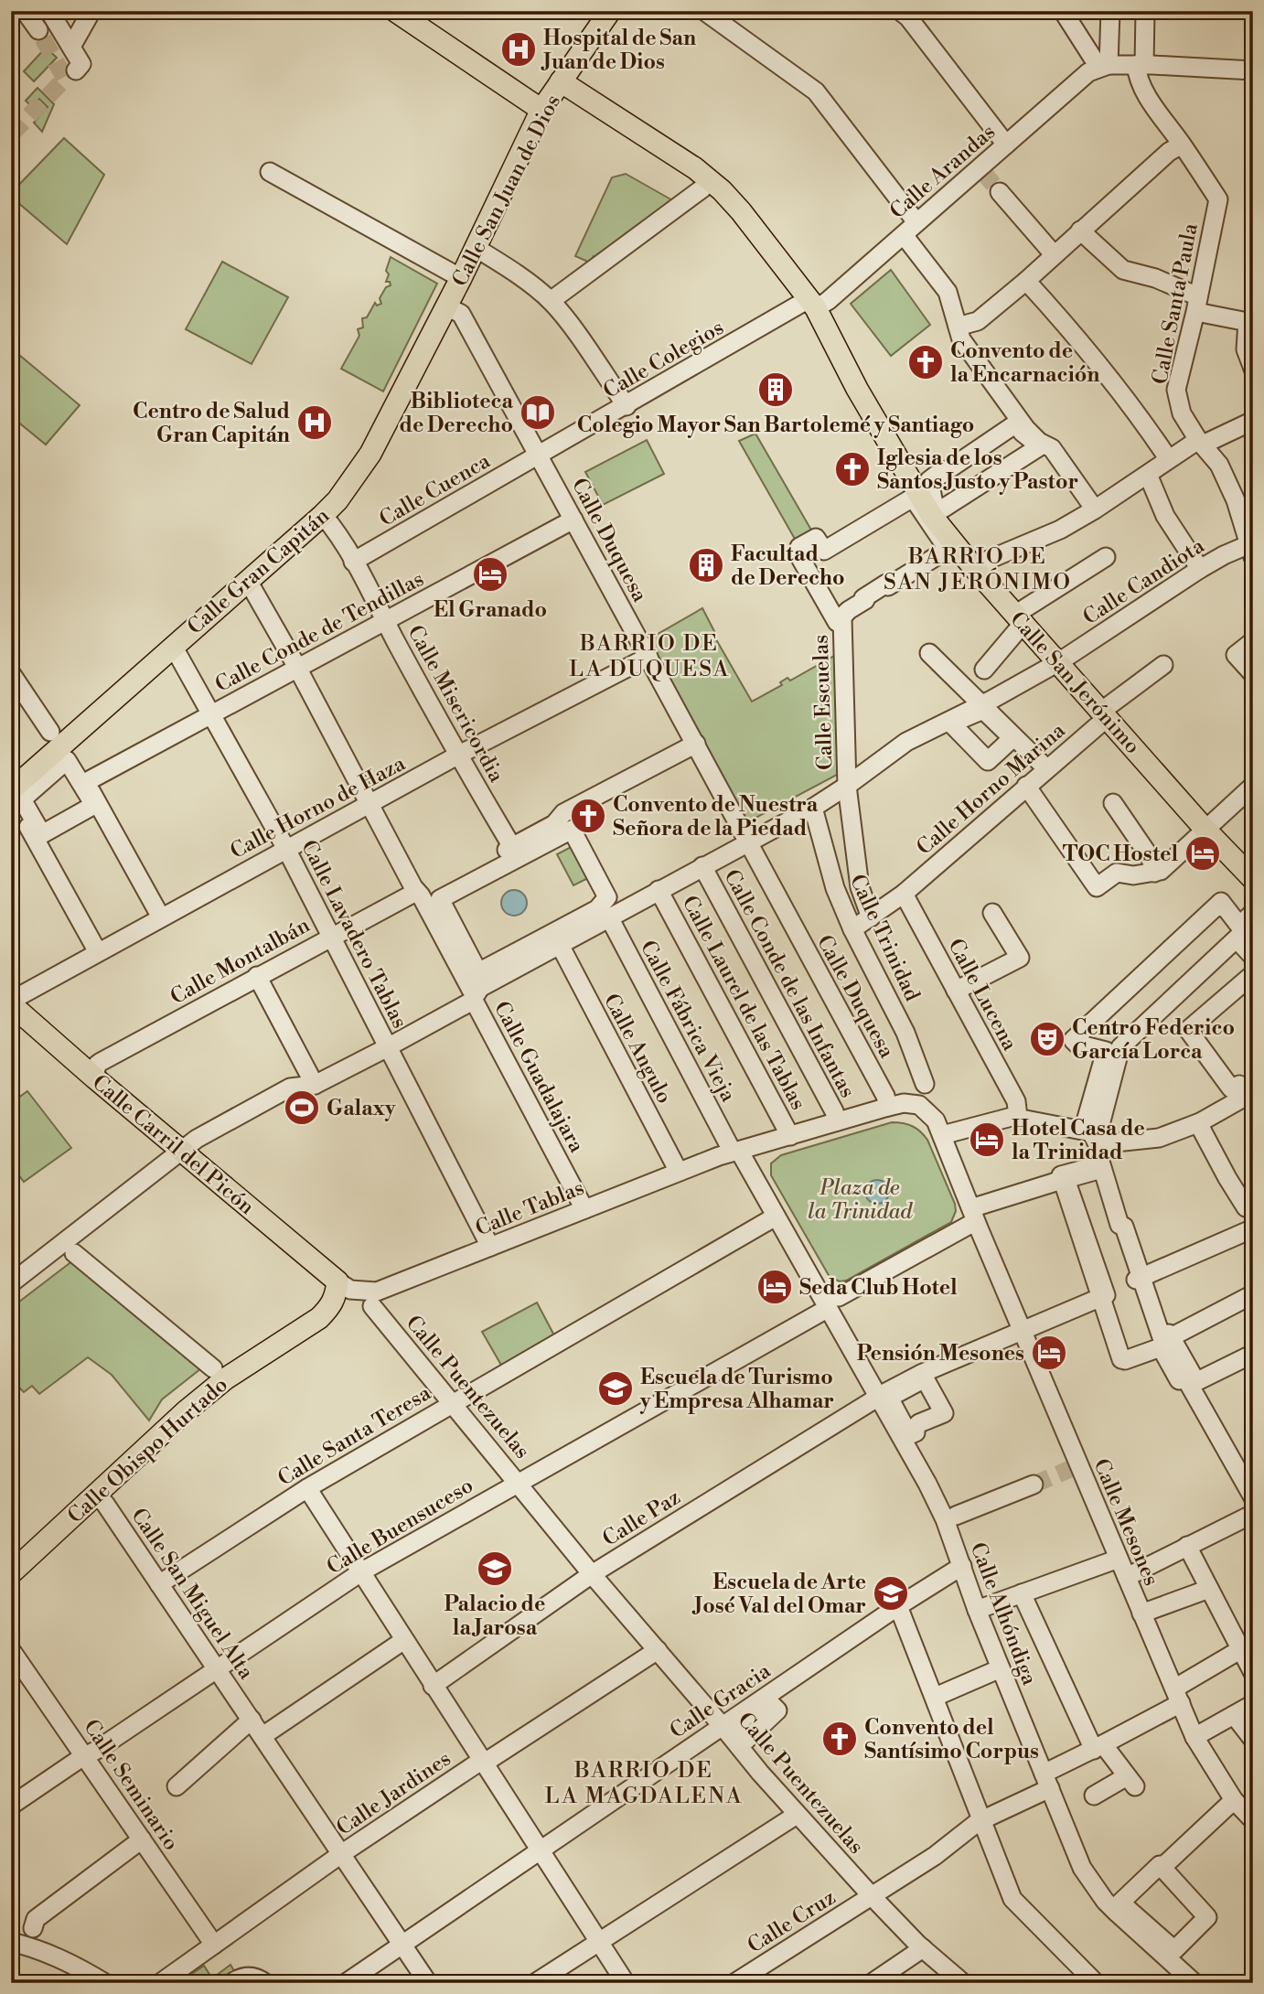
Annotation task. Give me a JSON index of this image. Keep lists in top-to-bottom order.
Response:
{
  "streets": {
    "main road": [
      "Calle San Juan de Dios",
      "Calle Gran Capitán",
      "Calle San Jerónimo",
      "Calle Carril del Picón",
      "Calle Obispo Hurtado"
    ],
    "street": [
      "Calle Arandas",
      "Calle Santa Paula",
      "Calle Colegios",
      "Calle Cuenca",
      "Calle Duquesa",
      "Calle Candiota",
      "Calle Conde de Tendillas",
      "Calle Escuelas",
      "Calle Misericordia",
      "Calle Horno Marina",
      "Calle Horno de Haza",
      "Calle Lavadero Tablas",
      "Calle Trinidad",
      "Calle Montalbán",
      "Calle Conde de las Infantas",
      "Calle Lucena",
      "Calle Laurel de las Tablas",
      "Calle Fábrica Vieja",
      "Calle Angulo",
      "Calle Guadalajara",
      "Calle Tablas",
      "Calle Puentezuelas",
      "Calle Santa Teresa",
      "Calle Paz",
      "Calle Mesones",
      "Calle Buensuceso",
      "Calle San Miguel Alta",
      "Calle Alhóndiga",
      "Calle Gracia",
      "Calle Seminario",
      "Calle Jardines",
      "Calle Cruz"
    ]
  },
  "crossings": [
    ["Calle Arandas", "Calle Colegios"],
    ["Calle Arandas", "Calle San Jerónimo"],
    ["Calle San Juan de Dios", "Calle Duquesa"],
    ["Calle San Juan de Dios", "Calle Gran Capitán"],
    ["Calle San Juan de Dios", "Calle San Jerónimo"],
    ["Calle Santa Paula", "Calle Candiota"],
    ["Calle Colegios", "Calle Cuenca"],
    ["Calle Colegios", "Calle Duquesa"],
    ["Calle Colegios", "Calle San Jerónimo"],
    ["Calle Cuenca", "Calle Duquesa"],
    ["Calle Cuenca", "Calle Misericordia"],
    ["Calle Duquesa", "Calle Gran Capitán"],
    ["Calle Duquesa", "Calle Candiota"],
    ["Calle Duquesa", "Calle Conde de Tendillas"],
    ["Calle Duquesa", "Calle Horno de Haza"],
    ["Calle Duquesa", "Calle Montalbán"],
    ["Calle Gran Capitán", "Calle Misericordia"],
    ["Calle Gran Capitán", "Calle Lavadero Tablas"],
    ["Calle Gran Capitán", "Calle Guadalajara"],
    ["Calle Candiota", "Calle Escuelas"],
    ["Calle Candiota", "Calle Lavadero Tablas"],
    ["Calle Candiota", "Calle Trinidad"],
    ["Calle Candiota", "Calle Conde de las Infantas"],
    ["Calle Candiota", "Calle Laurel de las Tablas"],
    ["Calle Candiota", "Calle Fábrica Vieja"],
    ["Calle Candiota", "Calle Angulo"],
    ["Calle Candiota", "Calle Guadalajara"],
    ["Calle Candiota", "Calle Carril del Picón"],
    ["Calle Conde de Tendillas", "Calle Misericordia"],
    ["Calle Conde de Tendillas", "Calle Lavadero Tablas"],
    ["Calle Conde de Tendillas", "Calle Guadalajara"],
    ["Calle San Jerónimo", "Calle Horno Marina"],
    ["Calle Escuelas", "Calle Horno Marina"],
    ["Calle Misericordia", "Calle Horno de Haza"],
    ["Calle Misericordia", "Calle Montalbán"],
    ["Calle Horno Marina", "Calle Trinidad"],
    ["Calle Horno Marina", "Calle Lucena"],
    ["Calle Horno de Haza", "Calle Lavadero Tablas"],
    ["Calle Horno de Haza", "Calle Guadalajara"],
    ["Calle Horno de Haza", "Calle Carril del Picón"],
    ["Calle Lavadero Tablas", "Calle Montalbán"],
    ["Calle Lavadero Tablas", "Calle Tablas"],
    ["Calle Montalbán", "Calle Guadalajara"],
    ["Calle Montalbán", "Calle Carril del Picón"],
    ["Calle Fábrica Vieja", "Calle Tablas"],
    ["Calle Angulo", "Calle Tablas"],
    ["Calle Guadalajara", "Calle Tablas"],
    ["Calle Carril del Picón", "Calle Tablas"],
    ["Calle Carril del Picón", "Calle Obispo Hurtado"],
    ["Calle Tablas", "Calle Obispo Hurtado"],
    ["Calle Puentezuelas", "Calle Santa Teresa"],
    ["Calle Puentezuelas", "Calle Paz"],
    ["Calle Puentezuelas", "Calle Buensuceso"],
    ["Calle Puentezuelas", "Calle Gracia"],
    ["Calle Puentezuelas", "Calle Jardines"],
    ["Calle Puentezuelas", "Calle Cruz"],
    ["Calle Santa Teresa", "Calle San Miguel Alta"],
    ["Calle Obispo Hurtado", "Calle San Miguel Alta"],
    ["Calle Paz", "Calle Mesones"],
    ["Calle Paz", "Calle Alhóndiga"],
    ["Calle Mesones", "Calle Cruz"],
    ["Calle Buensuceso", "Calle San Miguel Alta"],
    ["Calle Buensuceso", "Calle Alhóndiga"],
    ["Calle Buensuceso", "Calle Seminario"],
    ["Calle San Miguel Alta", "Calle Gracia"],
    ["Calle San Miguel Alta", "Calle Jardines"],
    ["Calle Alhóndiga", "Calle Gracia"],
    ["Calle Alhóndiga", "Calle Cruz"],
    ["Calle Seminario", "Calle Jardines"]
  ],
  "districts": ["BARRIO DE SAN JERÓNIMO", "BARRIO DE LA DUQUESA", "BARRIO DE LA MAGDALENA"],
  "parks": ["Plaza de la Trinidad"],
  "places": {
    "hospital": ["Hospital de San Juan de Dios", "Centro de Salud Gran Capitán"],
    "church": [
      "Convento de la Encarnación",
      "Iglesia de los Santos Justo y Pastor",
      "Convento de Nuestra Señora de la Piedad",
      "Convento del Santísimo Corpus"
    ],
    "building": ["Colegio Mayor San Bartolemé y Santiago", "Facultad de Derecho"],
    "library": ["Biblioteca de Derecho"],
    "hotel": [
      "El Granado",
      "TOC Hostel",
      "Hotel Casa de la Trinidad",
      "Seda Club Hotel",
      "Pensión Mesones"
    ],
    "theatre": ["Centro Federico García Lorca"],
    "sports": ["Galaxy"],
    "school or university": ["Escuela de Turismo y Empresa Alhamar", "Palacio de la Jarosa", "Escuela de Arte José Val del Omar"]
  }
}
